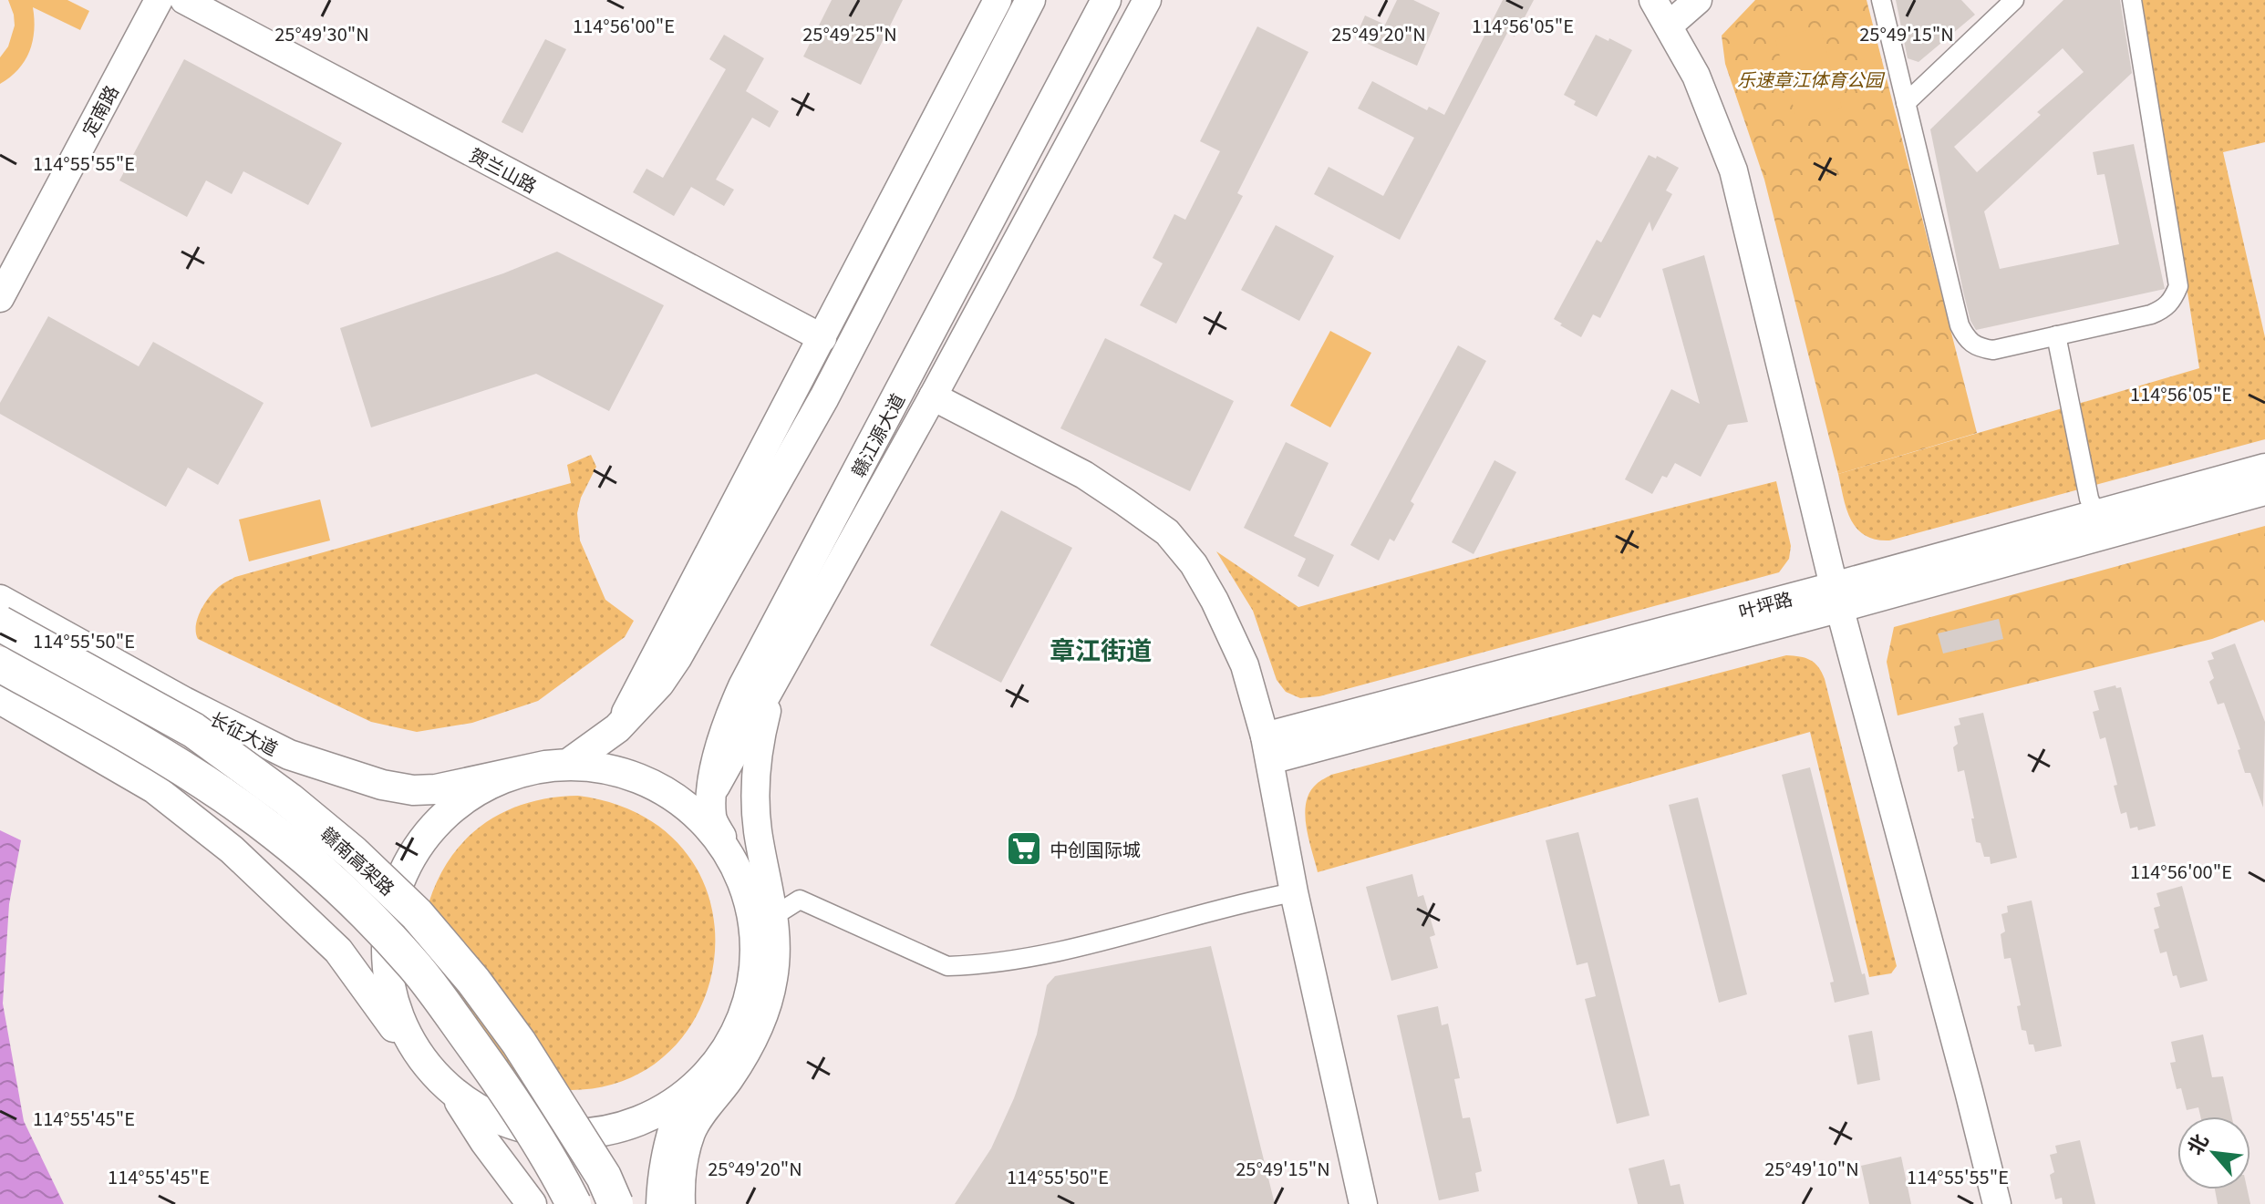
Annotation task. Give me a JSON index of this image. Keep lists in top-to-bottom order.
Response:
{
  "streets": {
    "highway": ["赣南高架路"],
    "main road": ["赣江源大道", "长征大道"],
    "street": ["定南路", "贺兰山路", "叶坪路"]
  },
  "districts": ["章江街道"],
  "parks": ["乐速章江体育公园"],
  "places": {
    "supermarket": ["中创国际城"]
  },
  "north": "top left",
  "coordinates": [
    "114°56'00\"E",
    "114°56'05\"E",
    "25°49'30\"N",
    "25°49'25\"N",
    "25°49'20\"N",
    "25°49'15\"N",
    "114°55'55\"E",
    "114°55'50\"E",
    "114°55'45\"E",
    "25°49'10\"N"
  ]
}
